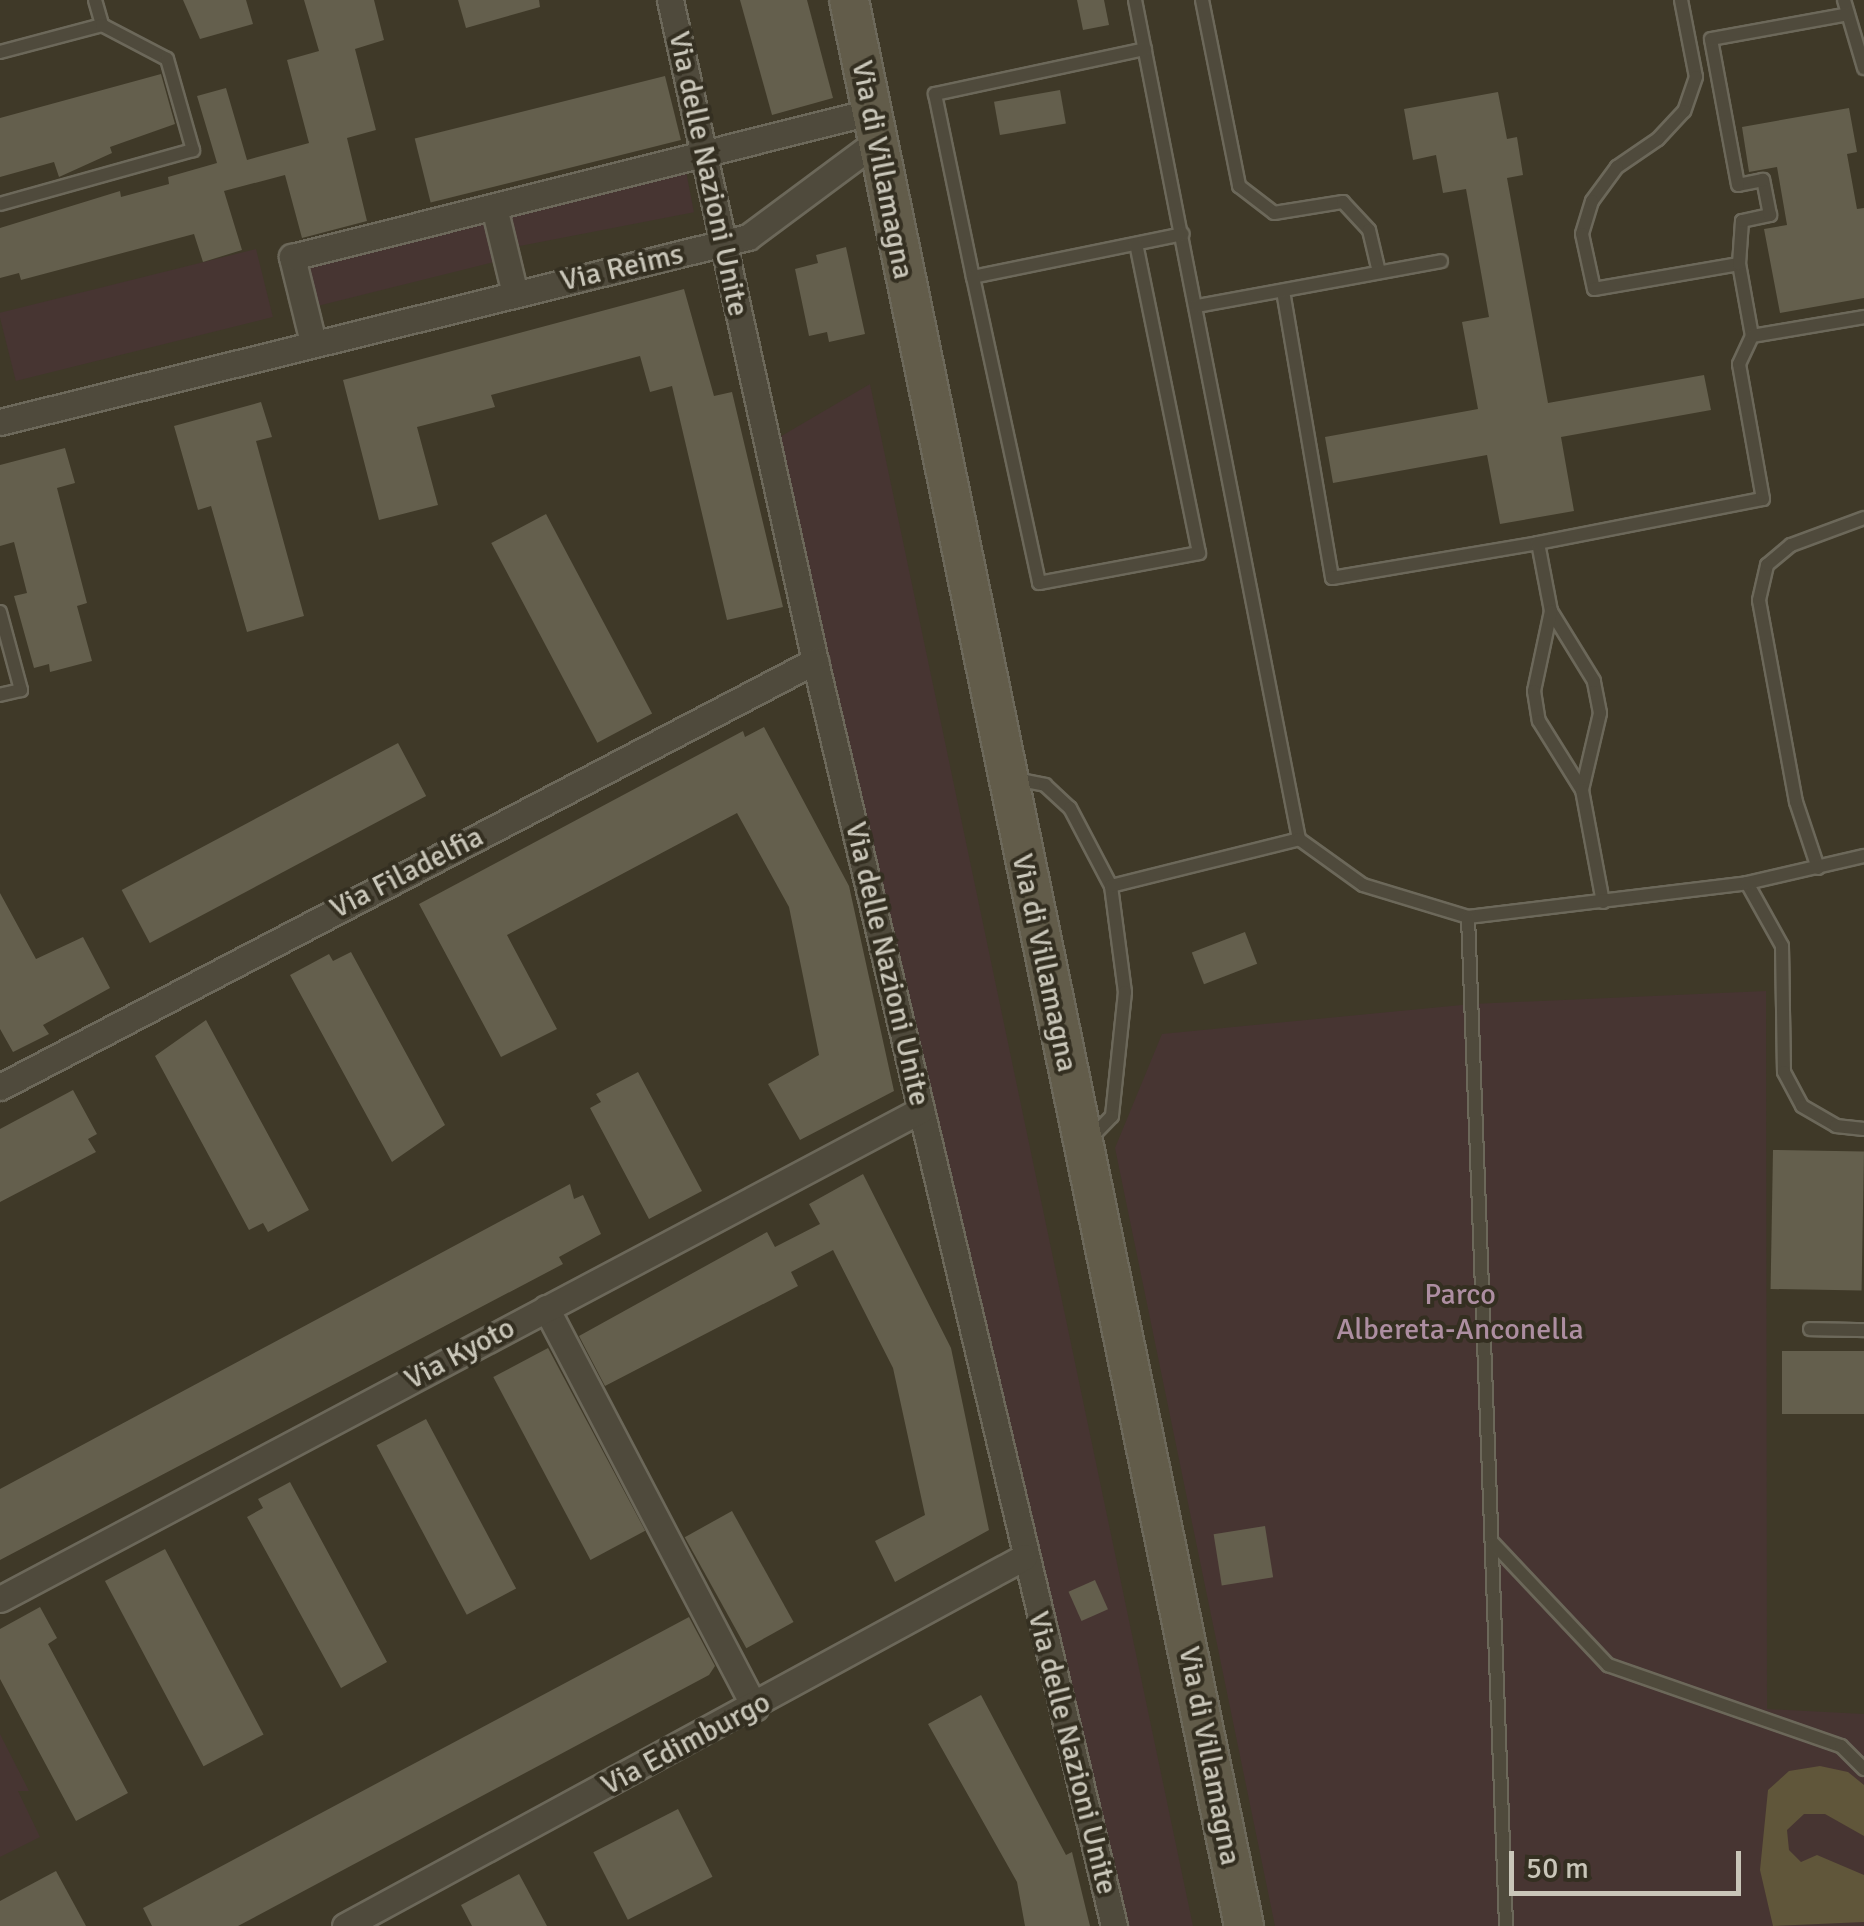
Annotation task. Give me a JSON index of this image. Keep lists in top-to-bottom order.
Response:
{
  "streets": {
    "main road": ["Via di Villamagna"],
    "street": [
      "Via delle Nazioni Unite",
      "Via Reims",
      "Via Filadelfia",
      "Via Kyoto",
      "Via Edimburgo"
    ]
  },
  "crossings": [
    ["Via di Villamagna", "Via Reims"],
    ["Via delle Nazioni Unite", "Via Reims"],
    ["Via delle Nazioni Unite", "Via Filadelfia"],
    ["Via delle Nazioni Unite", "Via Kyoto"],
    ["Via delle Nazioni Unite", "Via Edimburgo"]
  ],
  "parks": ["Parco Albereta-Anconella"],
  "scale_bar": "50 m"
}
